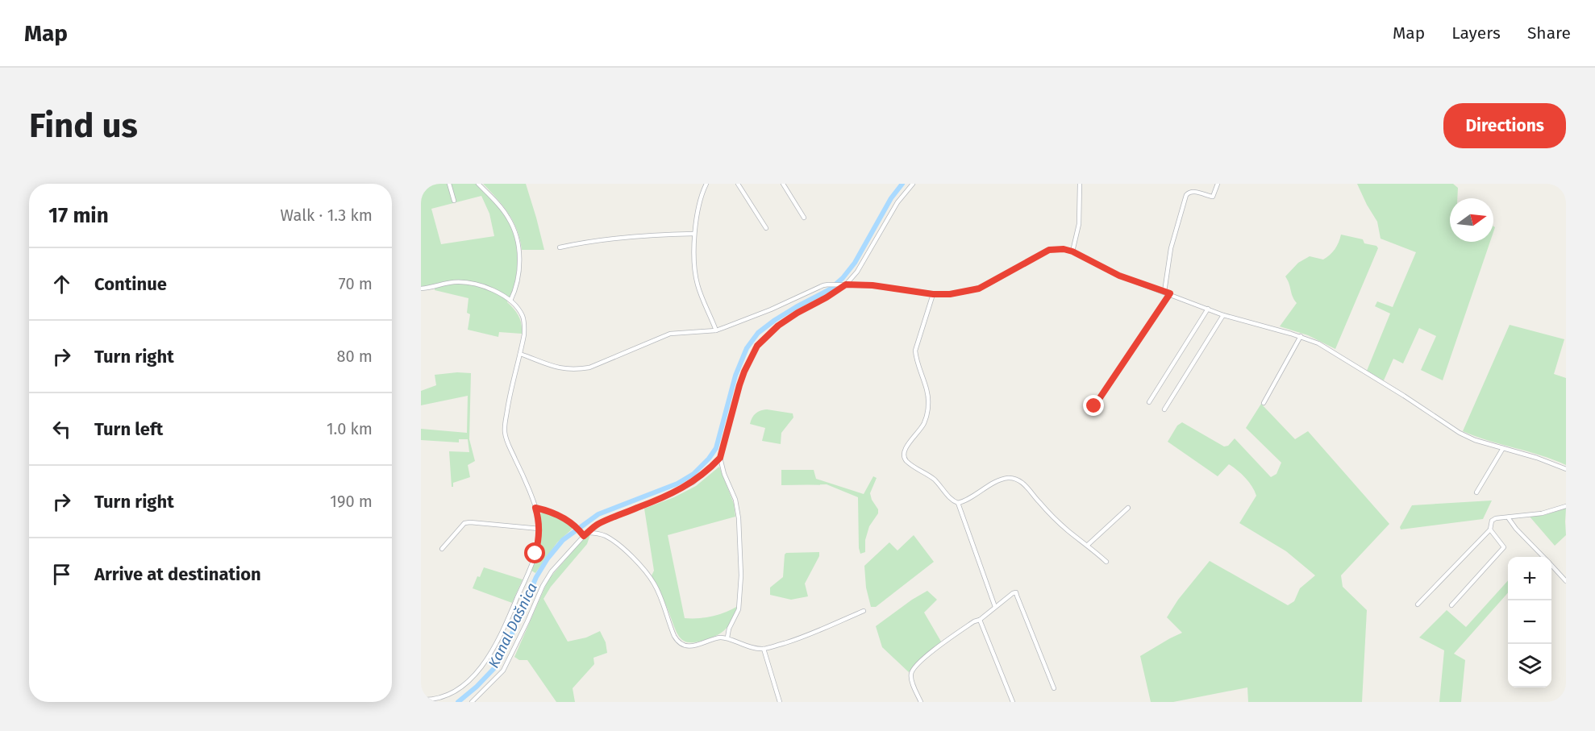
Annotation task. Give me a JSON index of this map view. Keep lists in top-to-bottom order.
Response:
{
  "water": ["Kanal Dašnica"],
  "north": "right",
  "page": {
    "header": "Map",
    "nav": ["Map", "Layers", "Share"],
    "buttons": "Directions",
    "title": "Find us",
    "heading": ["17 min", "Walk · 1.3 km"],
    "list": [
      ["Continue", "70 m"],
      ["Turn right", "80 m"],
      ["Turn left", "1.0 km"],
      ["Turn right", "190 m"],
      "Arrive at destination"
    ],
    "map_buttons": ["+", "−"]
  }
}
